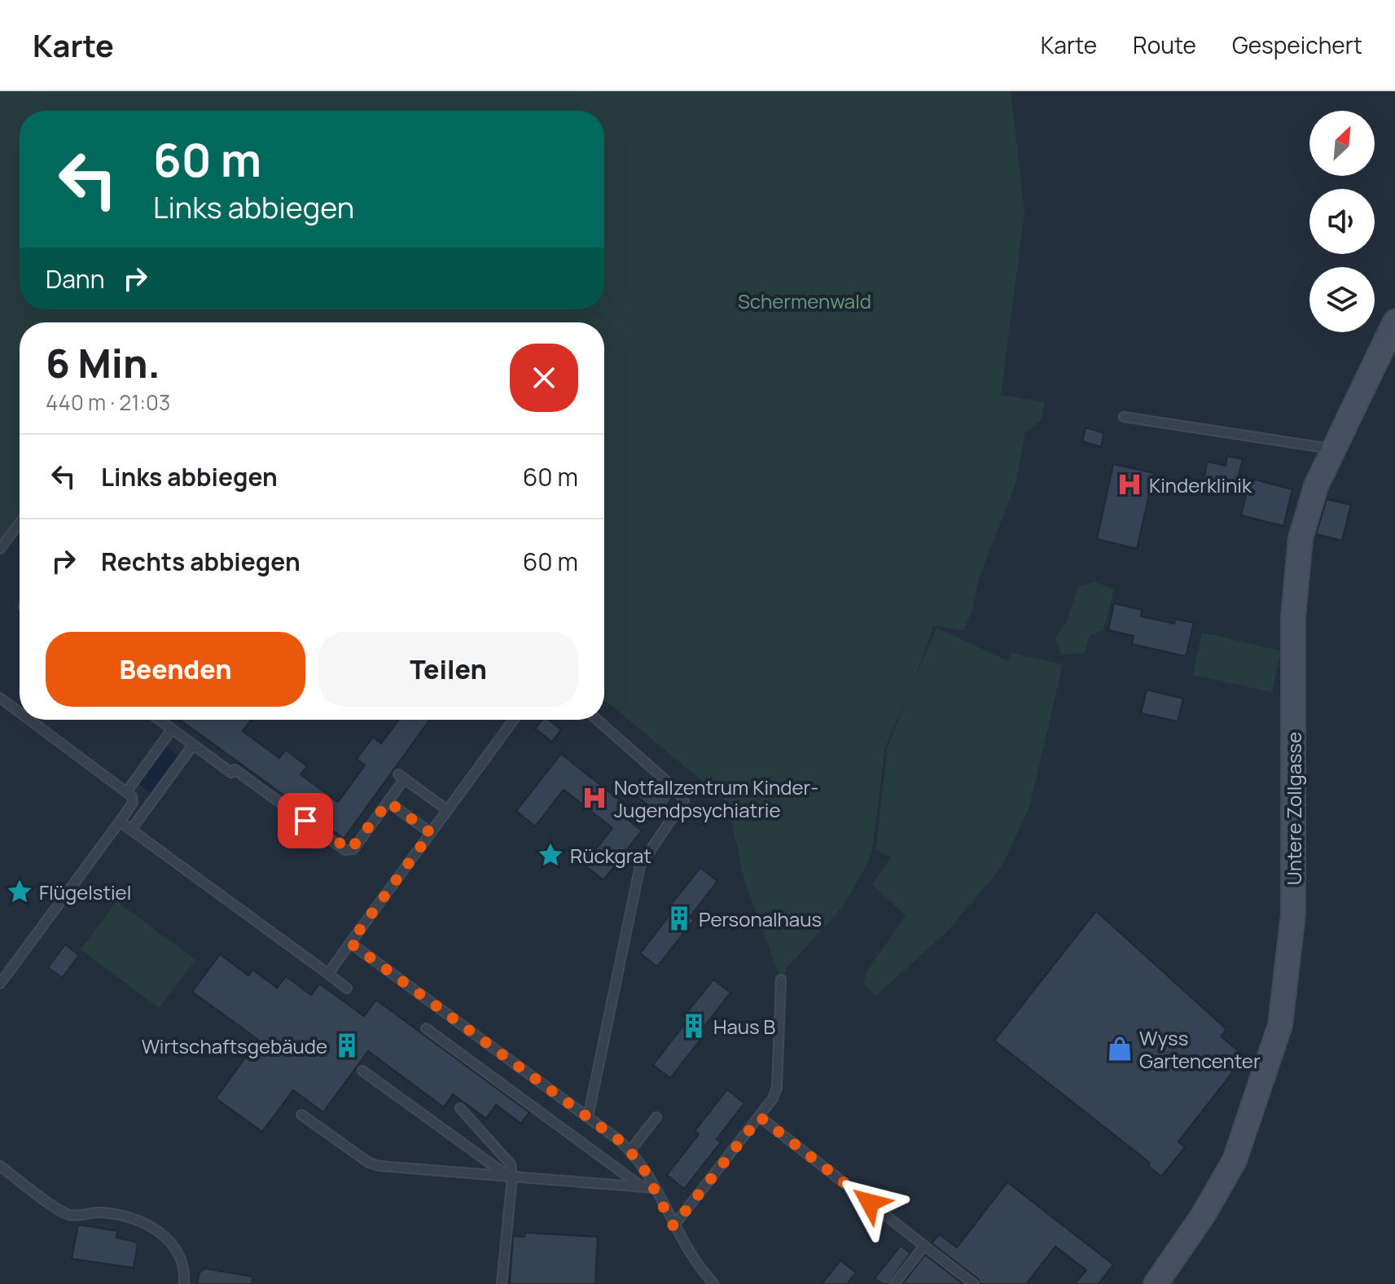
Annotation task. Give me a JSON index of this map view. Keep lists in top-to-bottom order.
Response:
{
  "streets": {
    "street": ["Untere Zollgasse"]
  },
  "parks": ["Schermenwald"],
  "places": {
    "hospital": ["Kinderklinik", "Notfallzentrum Kinder- Jugendpsychiatrie"],
    "place": ["Rückgrat", "Flügelstiel"],
    "building": ["Personalhaus", "Haus B", "Wirtschaftsgebäude"],
    "shop": ["Wyss Gartencenter"]
  },
  "north": "top right",
  "page": {
    "header": "Karte",
    "nav": ["Karte", "Route", "Gespeichert"],
    "turn": ["60 m", "Links abbiegen"],
    "then": "Dann",
    "heading": ["6 Min.", "440 m · 21:03"],
    "list": [
      {
        "name": "Links abbiegen",
        "value": "60 m"
      },
      {
        "name": "Rechts abbiegen",
        "value": "60 m"
      }
    ],
    "buttons": ["Beenden", "Teilen"]
  }
}
